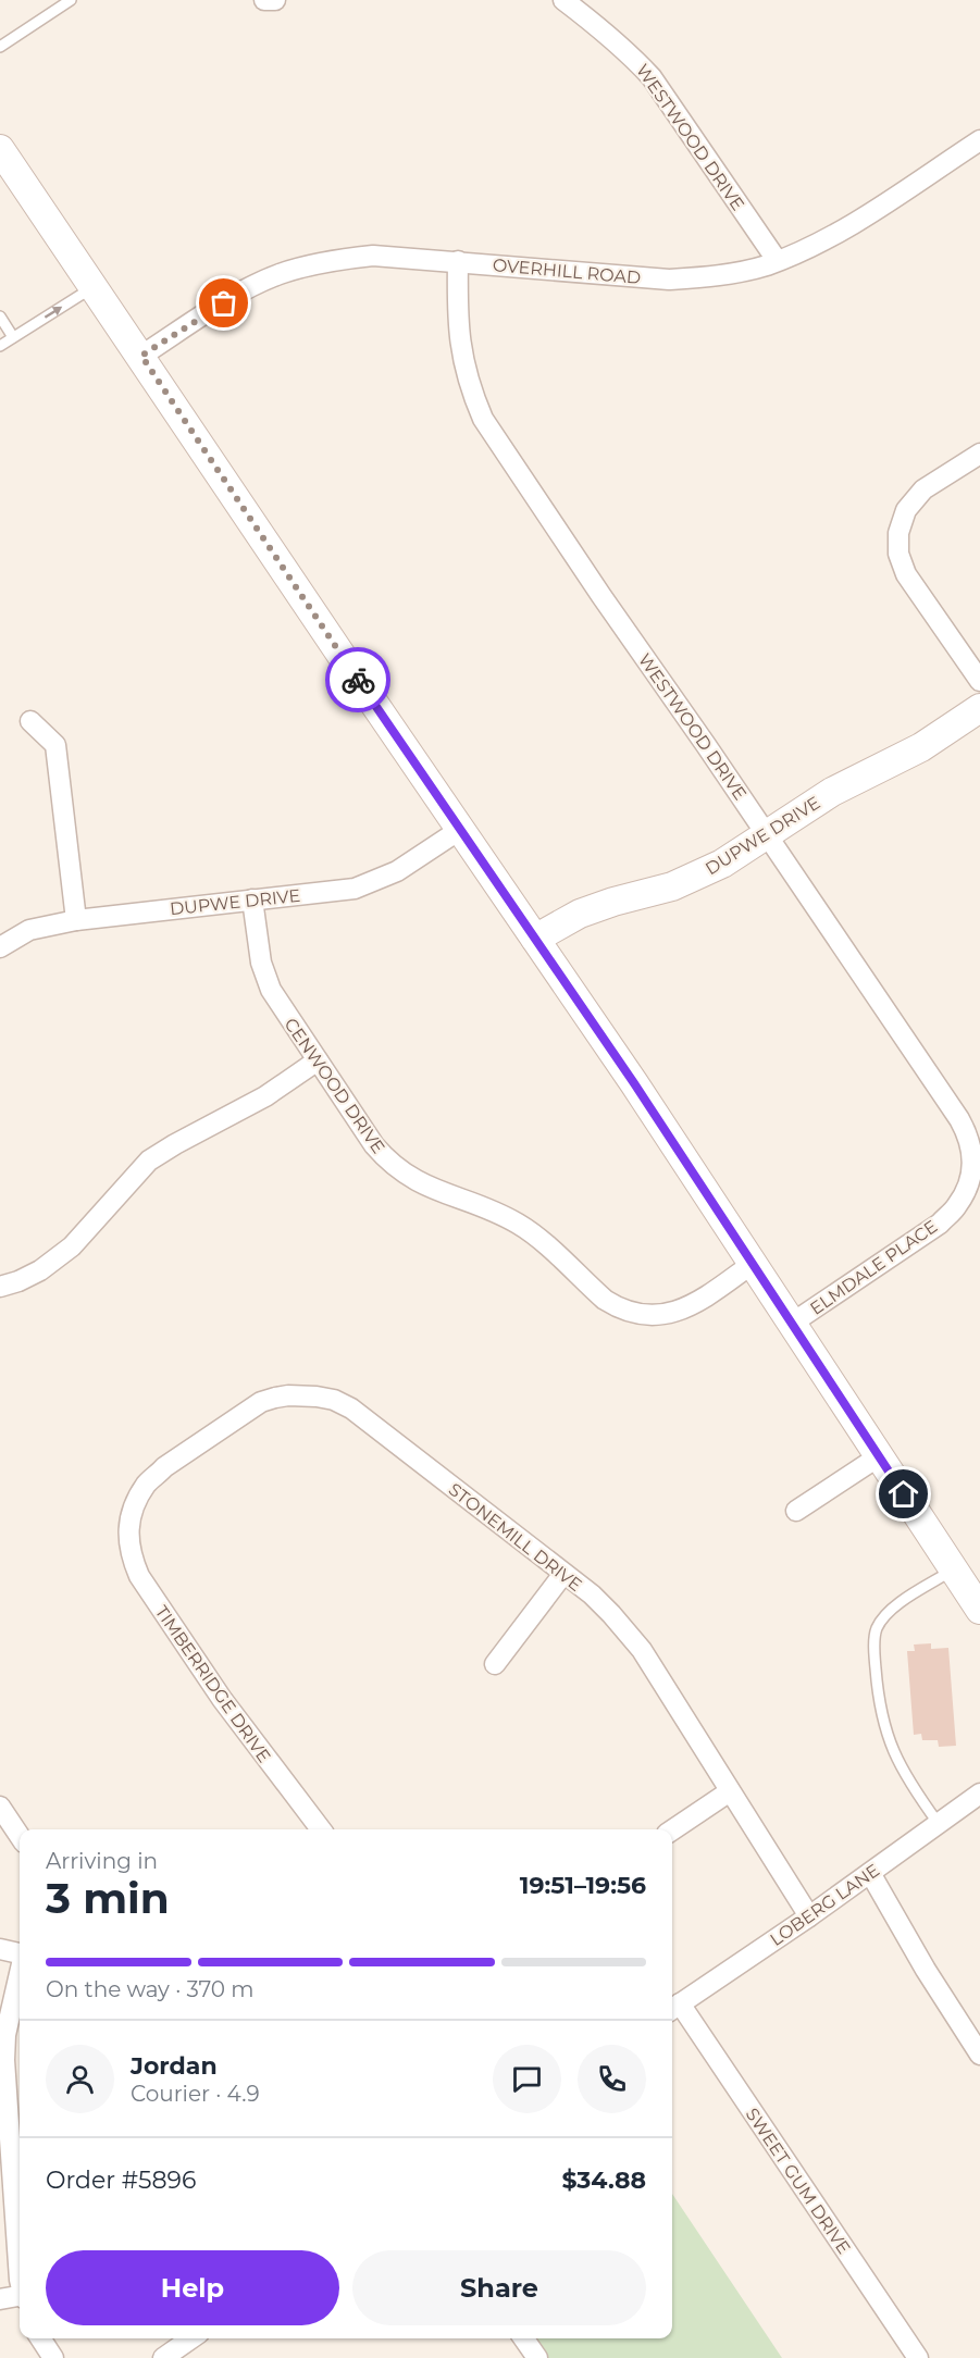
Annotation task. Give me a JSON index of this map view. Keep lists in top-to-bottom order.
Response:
{
  "streets": {
    "street": [
      "WESTWOOD DRIVE",
      "OVERHILL ROAD",
      "DUPWE DRIVE",
      "CENWOOD DRIVE",
      "ELMDALE PLACE",
      "STONEMILL DRIVE",
      "TIMBERRIDGE DRIVE",
      "LOBERG LANE",
      "SWEET GUM DRIVE"
    ]
  },
  "crossings": [
    ["WESTWOOD DRIVE", "OVERHILL ROAD"],
    ["WESTWOOD DRIVE", "DUPWE DRIVE"],
    ["WESTWOOD DRIVE", "ELMDALE PLACE"],
    ["DUPWE DRIVE", "CENWOOD DRIVE"],
    ["STONEMILL DRIVE", "TIMBERRIDGE DRIVE"],
    ["STONEMILL DRIVE", "LOBERG LANE"],
    ["LOBERG LANE", "SWEET GUM DRIVE"]
  ],
  "page": {
    "heading": ["3 min", "Arriving in", "19:51–19:56"],
    "panel": [
      "Jordan",
      "Courier · 4.9",
      "Order #5896",
      "$34.88"
    ],
    "bar": "On the way · 370 m",
    "buttons": ["Help", "Share"]
  }
}
